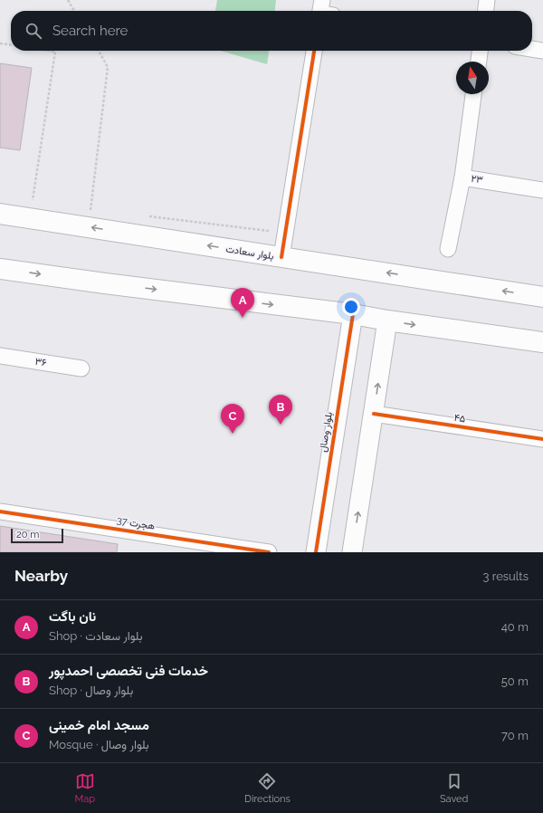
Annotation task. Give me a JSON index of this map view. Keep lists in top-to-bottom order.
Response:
{
  "streets": {
    "main road": ["بلوار سعادت"],
    "street": [
      "۲۳",
      "۳۶",
      "۴۵",
      "بلوار وصال",
      "هجرت 37"
    ]
  },
  "scale_bar": "20 m",
  "north": "top",
  "page": {
    "search": "Search here",
    "pins": ["A", "B", "C"],
    "scale": "20 m",
    "heading": ["Nearby", "3 results"],
    "list": [
      {
        "mark": "A",
        "name": "نان باگت",
        "note": "Shop · بلوار سعادت",
        "value": "40 m"
      },
      {
        "mark": "B",
        "name": "خدمات فنی تخصصی احمدپور",
        "note": "Shop · بلوار وصال",
        "value": "50 m"
      },
      {
        "mark": "C",
        "name": "مسجد امام خمینی",
        "note": "Mosque · بلوار وصال",
        "value": "70 m"
      }
    ],
    "nav": ["Map", "Directions", "Saved"]
  }
}
